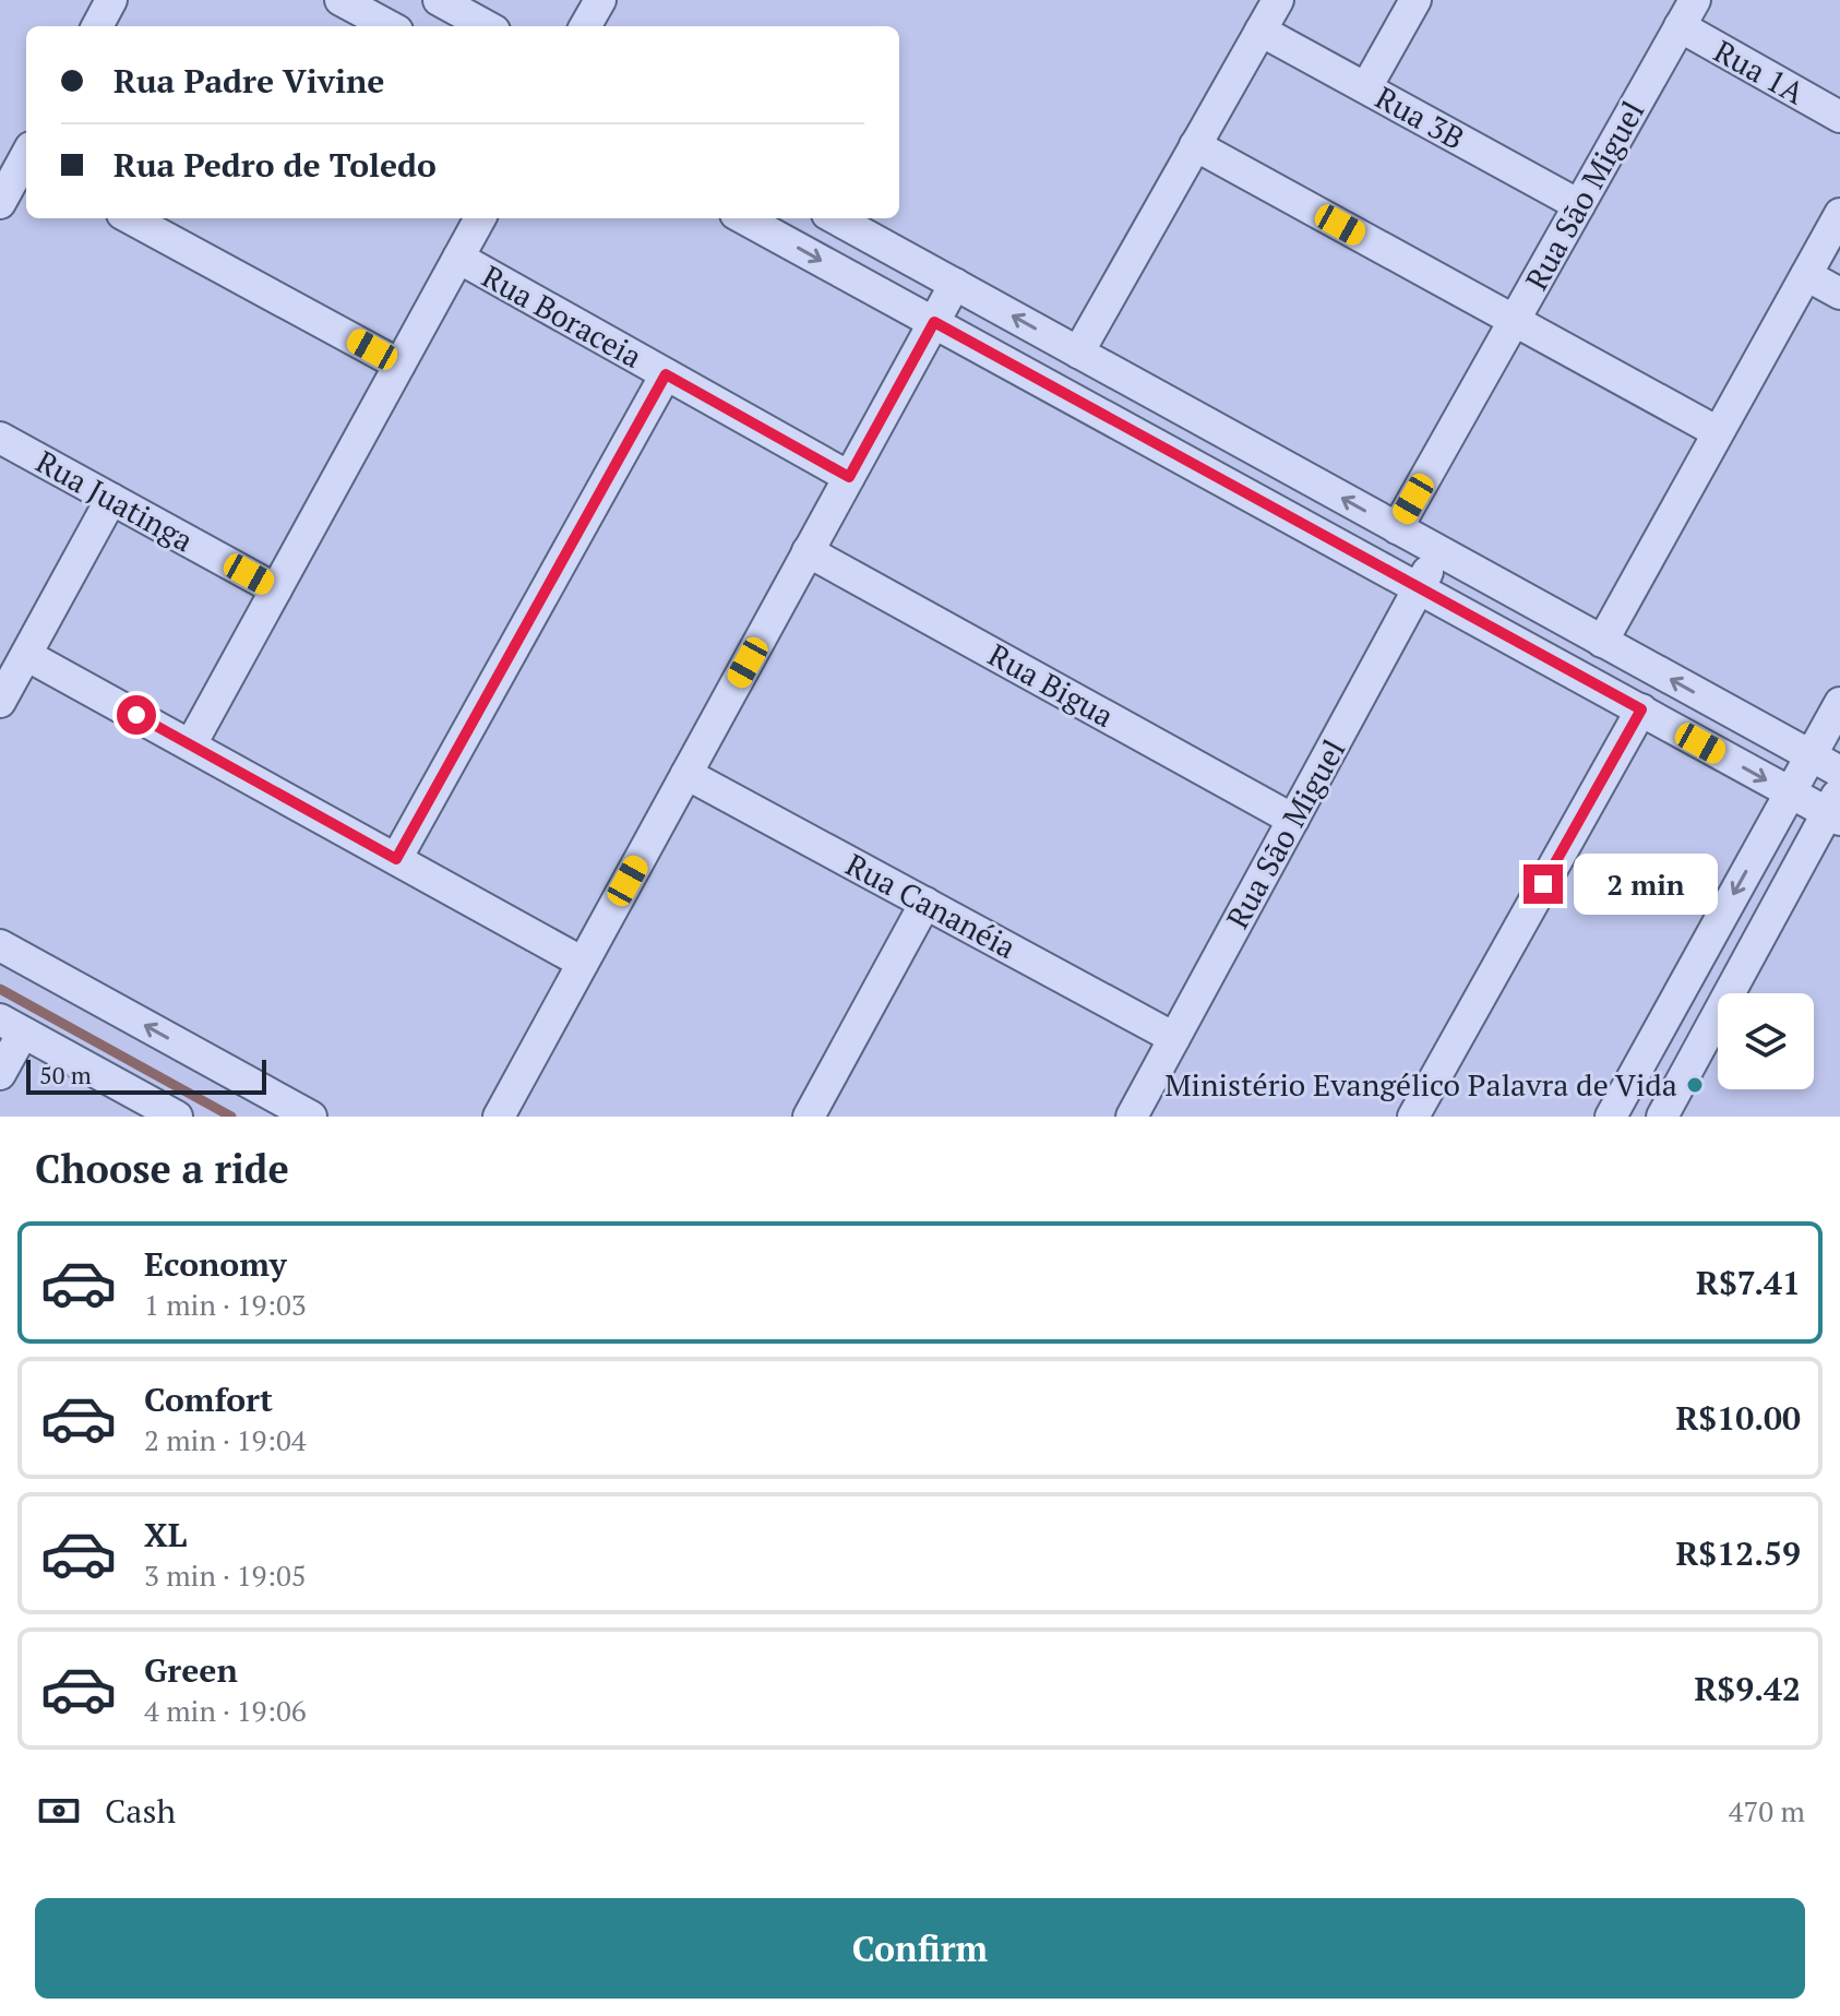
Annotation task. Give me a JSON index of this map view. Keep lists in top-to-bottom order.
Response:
{
  "streets": {
    "street": [
      "Rua 1A",
      "Rua 3B",
      "Rua São Miguel",
      "Rua Boraceia",
      "Rua Juatinga",
      "Rua Bigua",
      "Rua Cananéia"
    ]
  },
  "crossings": [
    ["Rua 1A", "Rua São Miguel"],
    ["Rua 3B", "Rua São Miguel"],
    ["Rua São Miguel", "Rua Bigua"],
    ["Rua São Miguel", "Rua Cananéia"]
  ],
  "places": ["Ministério Evangélico Palavra de Vida"],
  "scale_bar": "50 m",
  "page": {
    "banner": ["Rua Padre Vivine", "Rua Pedro de Toledo"],
    "bubble": "2 min",
    "scale": "50 m",
    "heading": "Choose a ride",
    "list": [
      {
        "name": "Economy",
        "note": "1 min · 19:03",
        "value": "R$7.41"
      },
      {
        "name": "Comfort",
        "note": "2 min · 19:04",
        "value": "R$10.00"
      },
      {
        "name": "XL",
        "note": "3 min · 19:05",
        "value": "R$12.59"
      },
      {
        "name": "Green",
        "note": "4 min · 19:06",
        "value": "R$9.42"
      }
    ],
    "pay": ["Cash", "470 m"],
    "buttons": "Confirm"
  }
}
